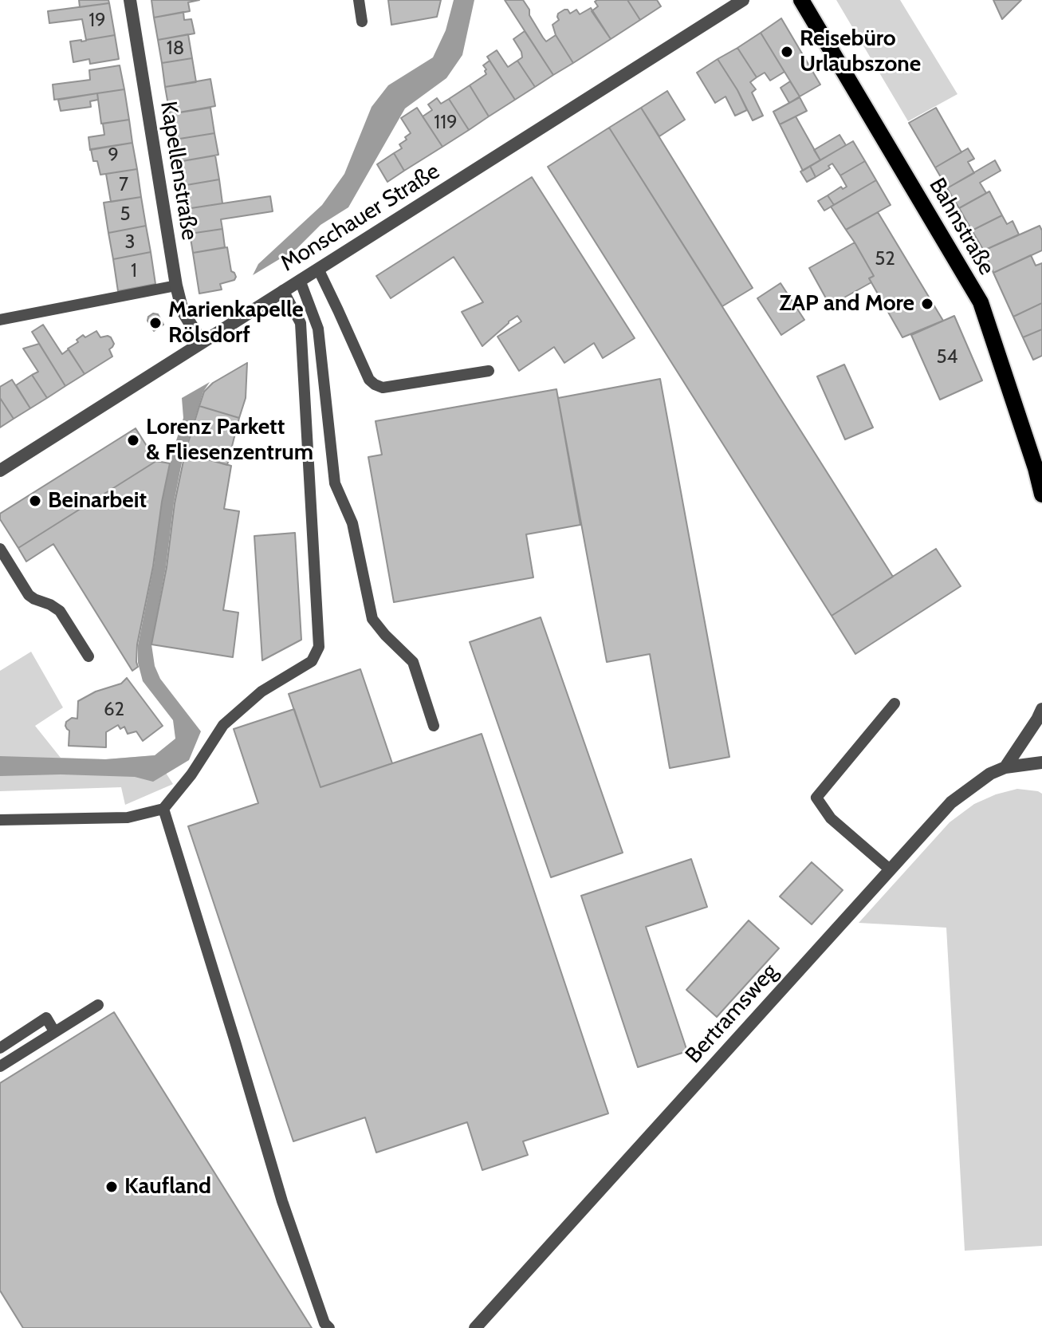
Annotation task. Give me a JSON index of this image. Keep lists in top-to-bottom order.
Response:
{
  "streets": {
    "main road": ["Bahnstraße"],
    "street": ["Kapellenstraße", "Monschauer Straße", "Bertramsweg"]
  },
  "crossings": [
    ["Kapellenstraße", "Monschauer Straße"]
  ],
  "places": [
    "Reisebüro Urlaubszone",
    "ZAP and More",
    "Marienkapelle Rölsdorf",
    "Lorenz Parkett & Fliesenzentrum",
    "Beinarbeit",
    "Kaufland"
  ],
  "house_numbers": [
    "19",
    "18",
    "119",
    "9",
    "7",
    "5",
    "3",
    "52",
    "1",
    "54",
    "62"
  ]
}
